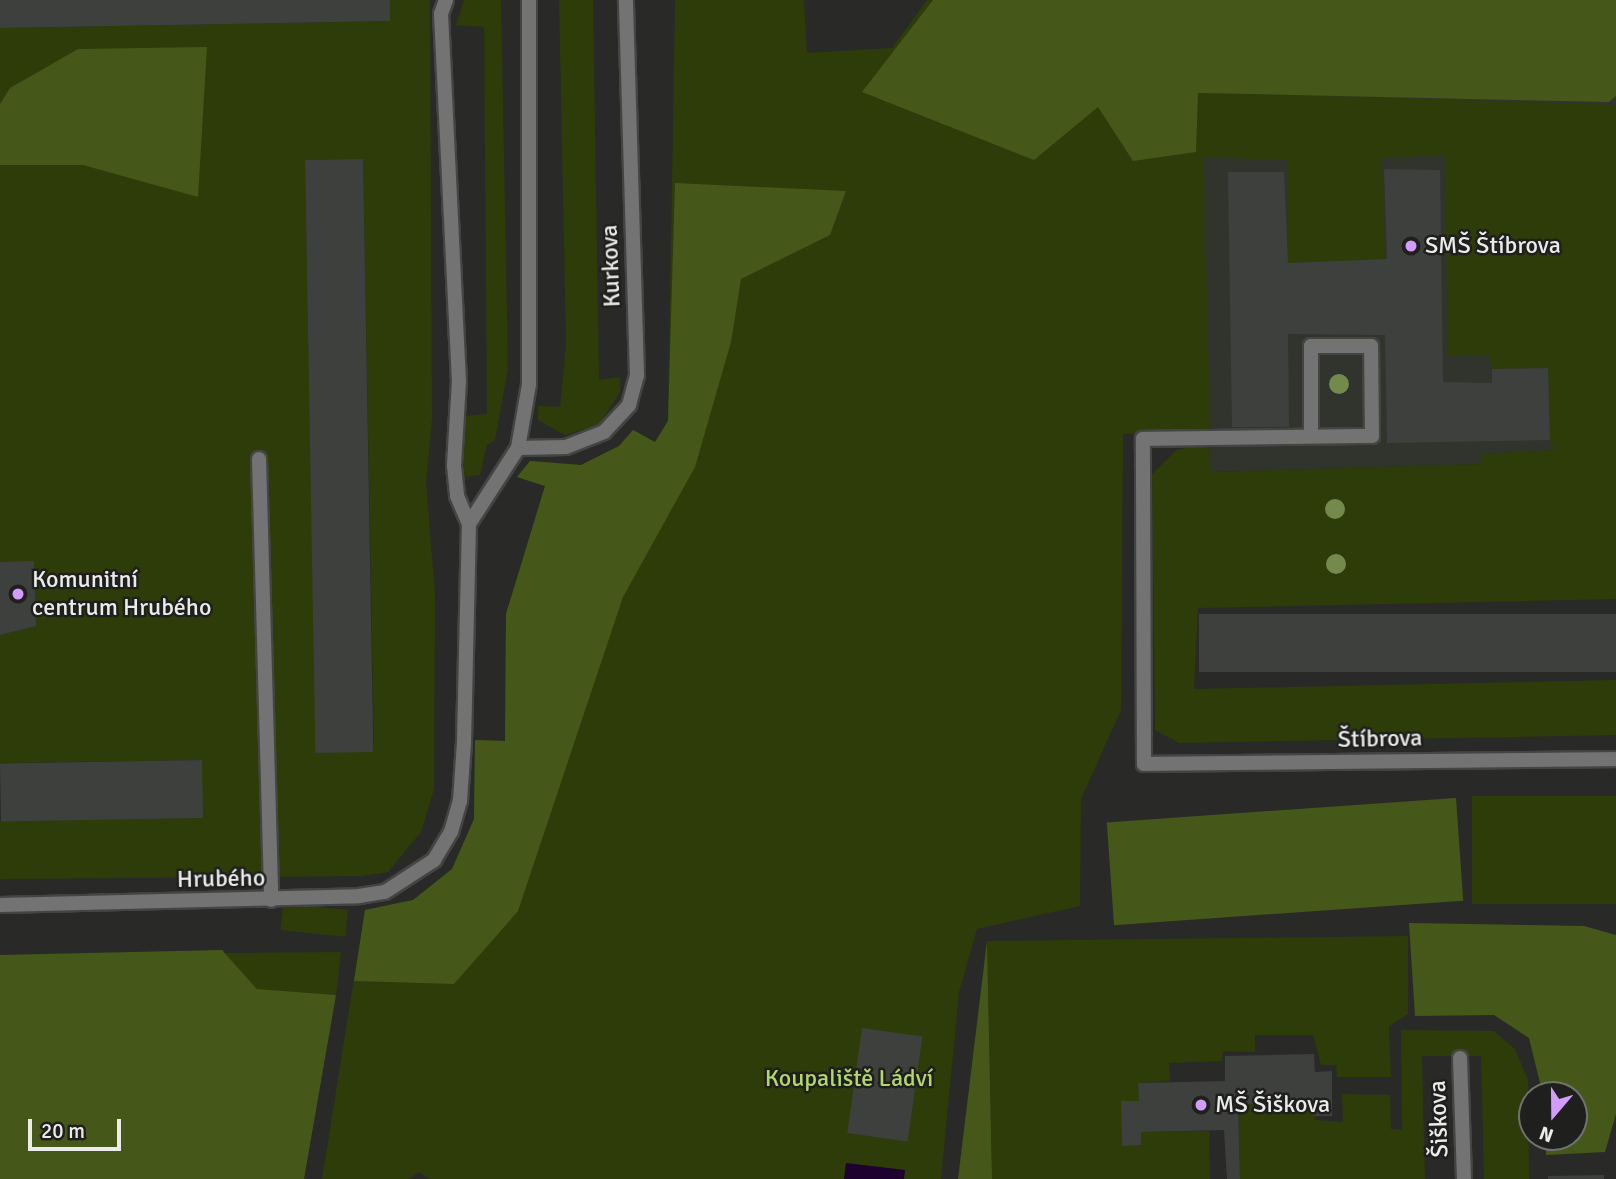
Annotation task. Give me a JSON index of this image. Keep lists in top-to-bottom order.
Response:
{
  "streets": {
    "street": [
      "Kurkova",
      "Štíbrova",
      "Hrubého",
      "Šiškova"
    ]
  },
  "parks": ["Koupaliště Ládví"],
  "places": ["SMŠ Štíbrova", "Komunitní centrum Hrubého", "MŠ Šiškova"],
  "scale_bar": "20 m",
  "north": "bottom"
}
